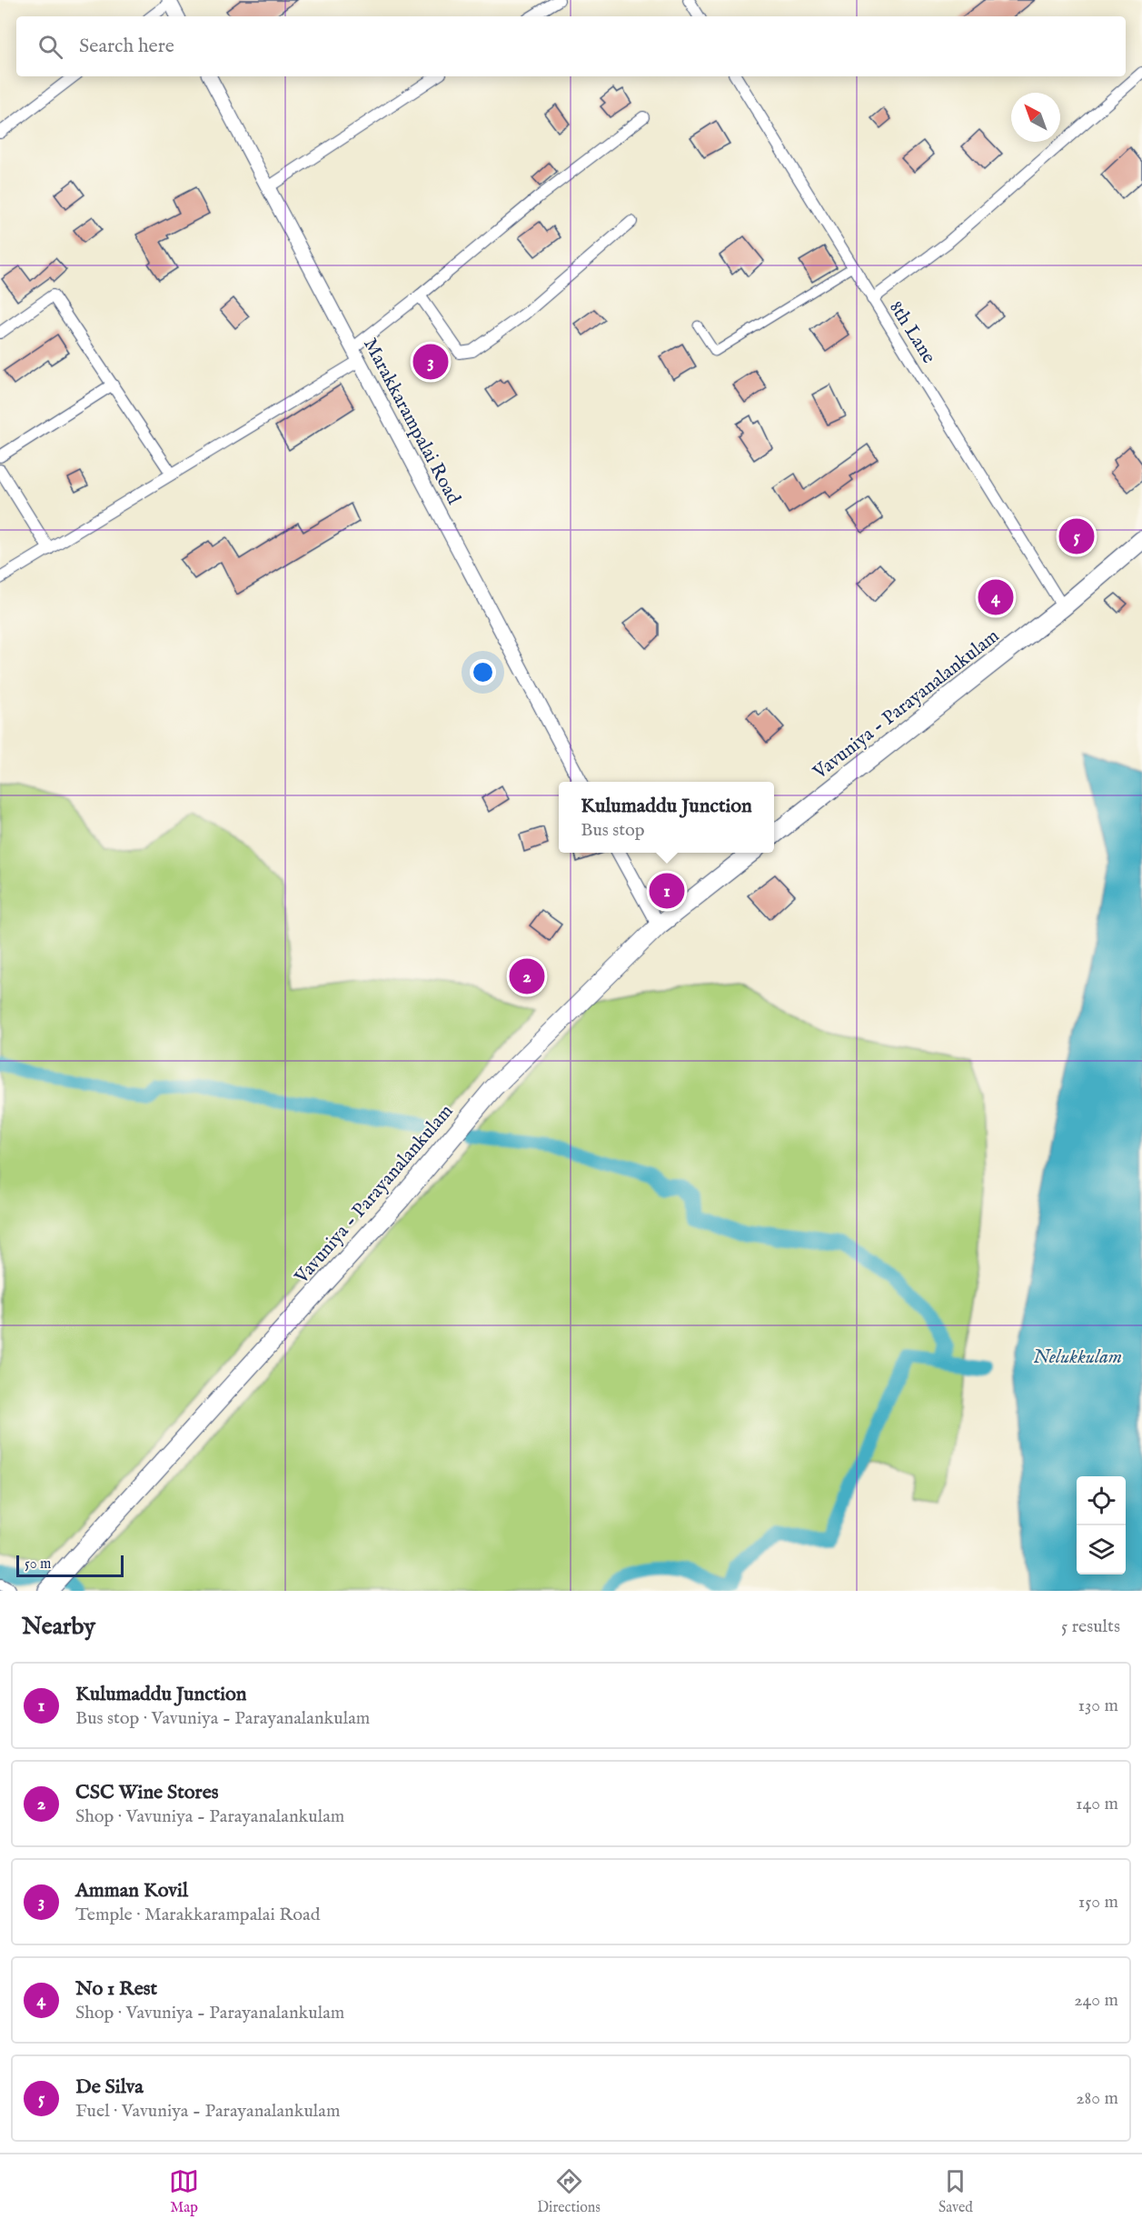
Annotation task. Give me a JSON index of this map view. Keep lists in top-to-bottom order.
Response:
{
  "streets": {
    "highway": ["Vavuniya - Parayanalankulam"],
    "street": ["8th Lane", "Marakkarampalai Road"]
  },
  "crossings": [
    ["8th Lane", "Vavuniya - Parayanalankulam"]
  ],
  "water": ["Nelukkulam"],
  "scale_bar": "50 m",
  "north": "top left",
  "page": {
    "search": "Search here",
    "pins": [
      "3",
      "5",
      "4",
      "1",
      "2"
    ],
    "popup": ["Kulumaddu Junction", "Bus stop"],
    "scale": "50 m",
    "heading": ["Nearby", "5 results"],
    "list": [
      {
        "mark": "1",
        "name": "Kulumaddu Junction",
        "note": "Bus stop · Vavuniya - Parayanalankulam",
        "value": "130 m"
      },
      {
        "mark": "2",
        "name": "CSC Wine Stores",
        "note": "Shop · Vavuniya - Parayanalankulam",
        "value": "140 m"
      },
      {
        "mark": "3",
        "name": "Amman Kovil",
        "note": "Temple · Marakkarampalai Road",
        "value": "150 m"
      },
      {
        "mark": "4",
        "name": "No 1 Rest",
        "note": "Shop · Vavuniya - Parayanalankulam",
        "value": "240 m"
      },
      {
        "mark": "5",
        "name": "De Silva",
        "note": "Fuel · Vavuniya - Parayanalankulam",
        "value": "280 m"
      }
    ],
    "nav": ["Map", "Directions", "Saved"]
  }
}
